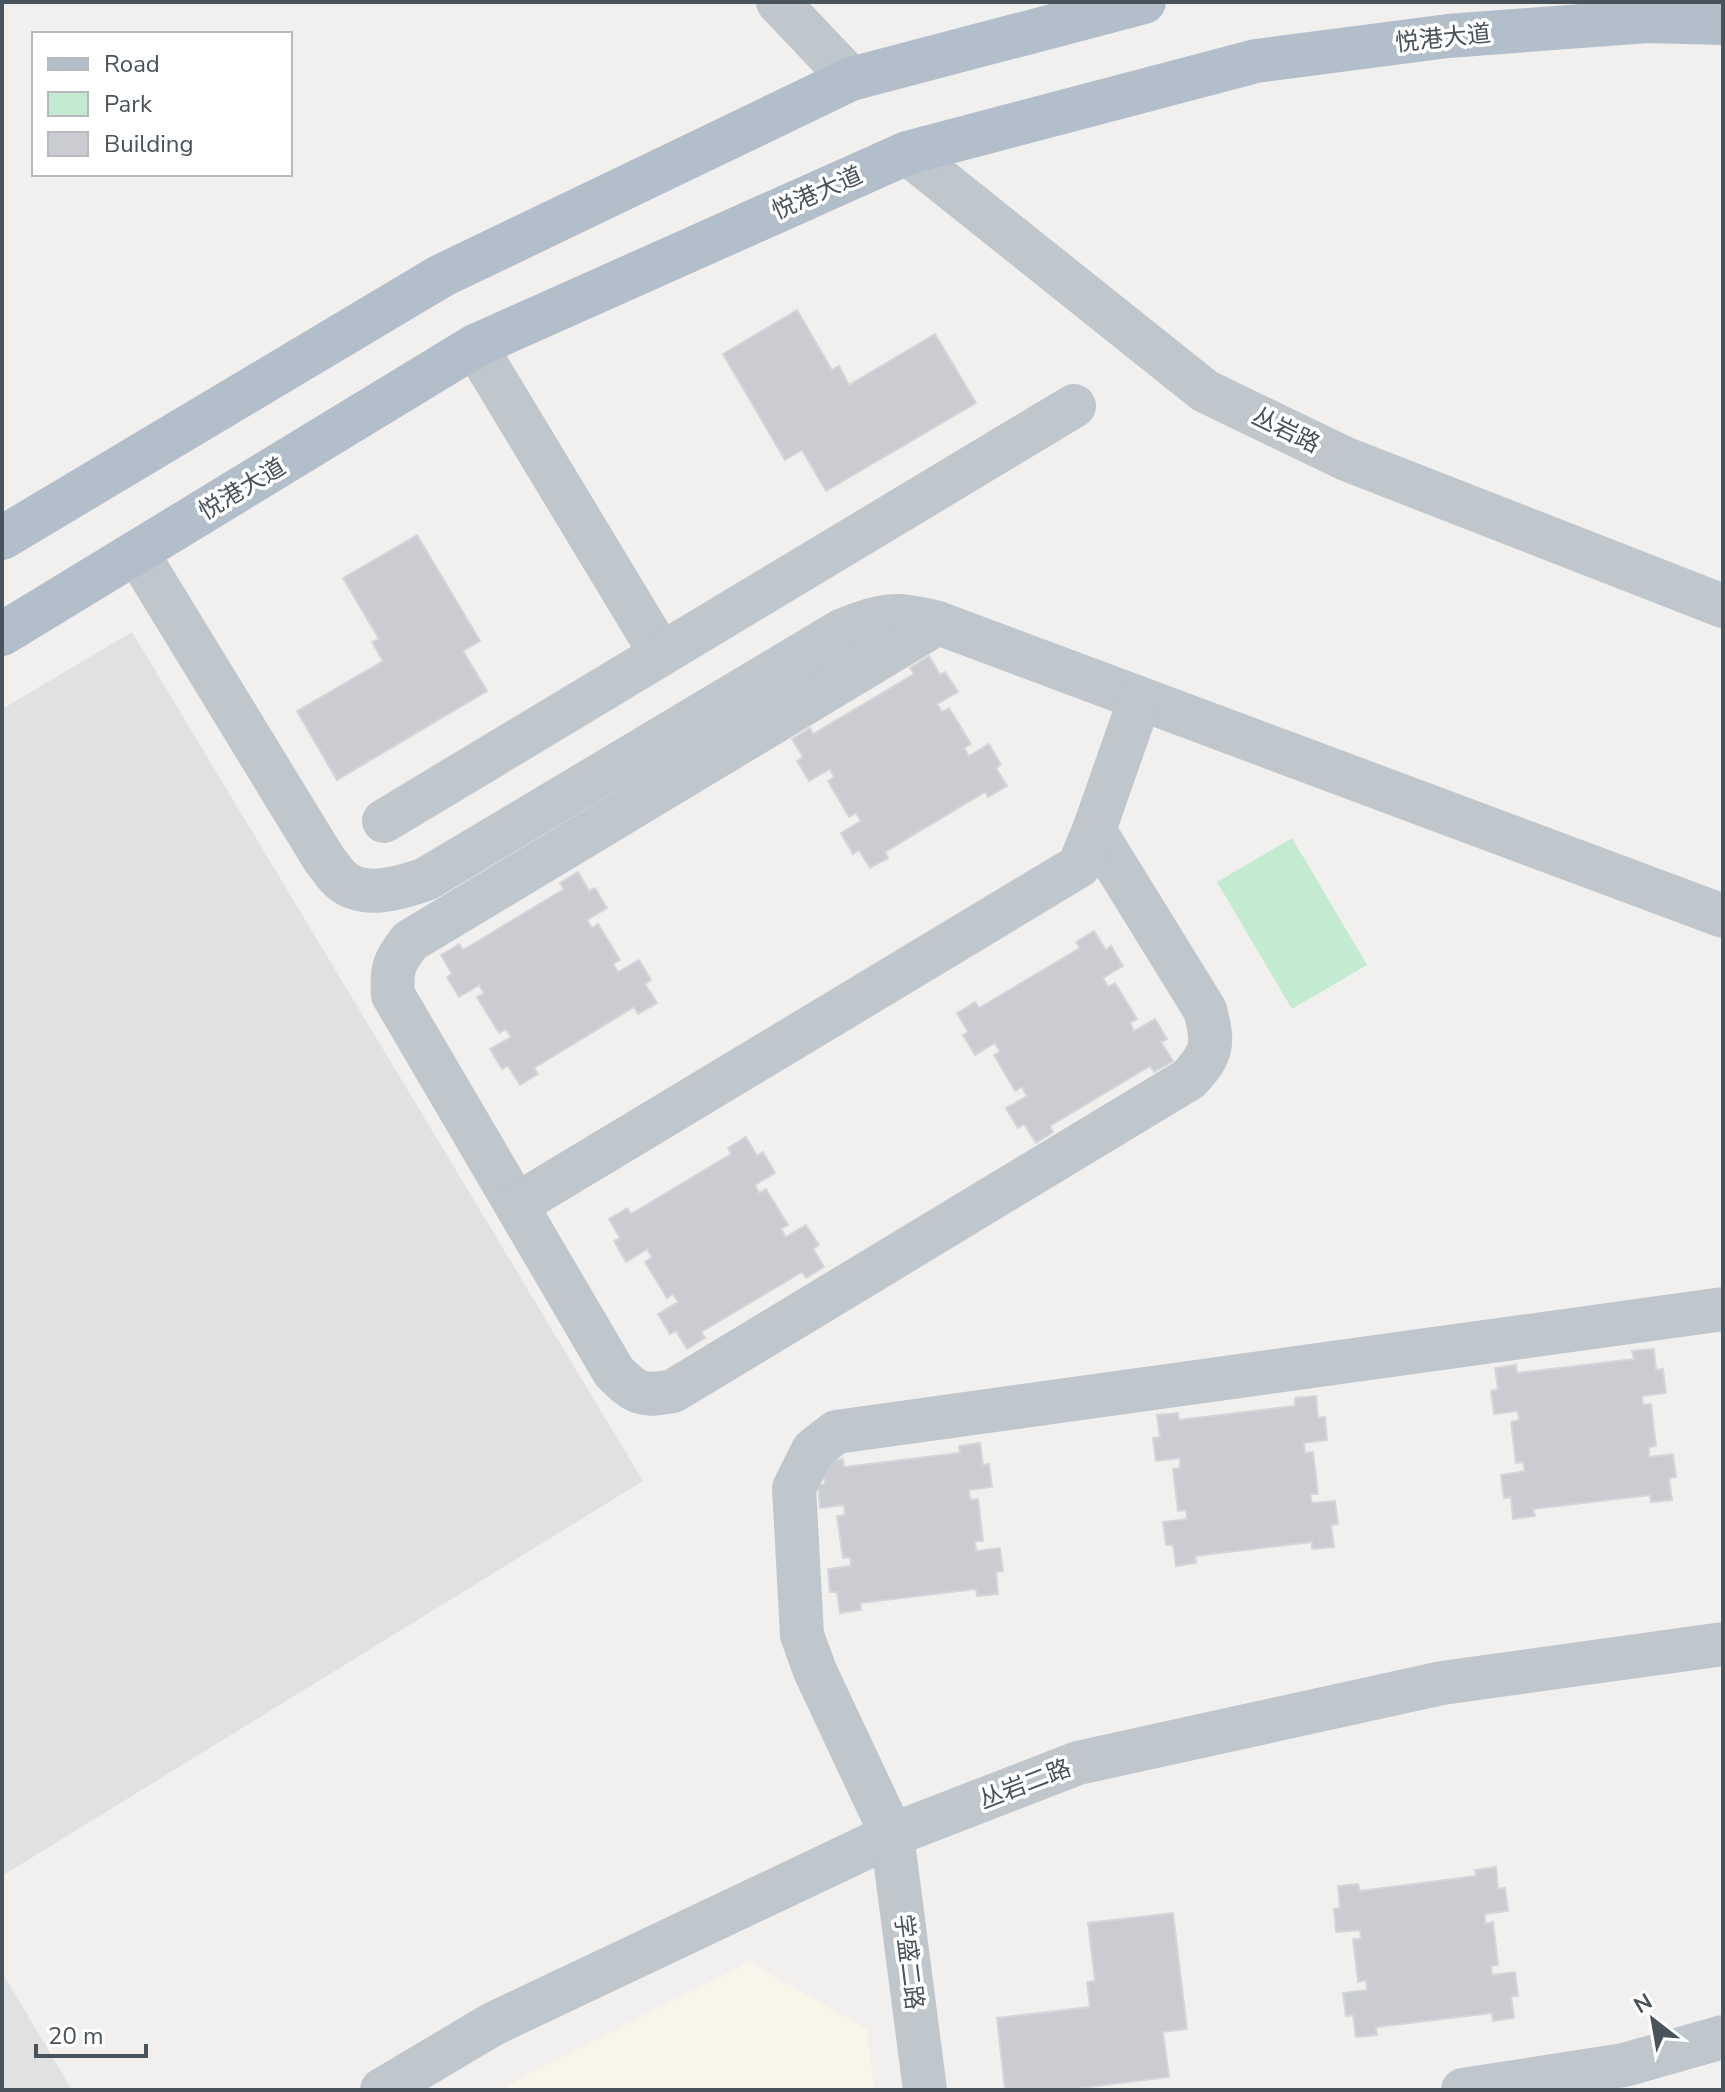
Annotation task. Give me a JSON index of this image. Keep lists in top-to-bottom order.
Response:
{
  "streets": {
    "main road": ["悦港大道"],
    "street": ["丛岩路", "丛岩二路", "学盛二路"]
  },
  "crossings": [
    ["悦港大道", "丛岩路"],
    ["丛岩二路", "学盛二路"]
  ],
  "legend": ["Road", "Park", "Building"],
  "scale_bar": "20 m",
  "north": "top left"
}
